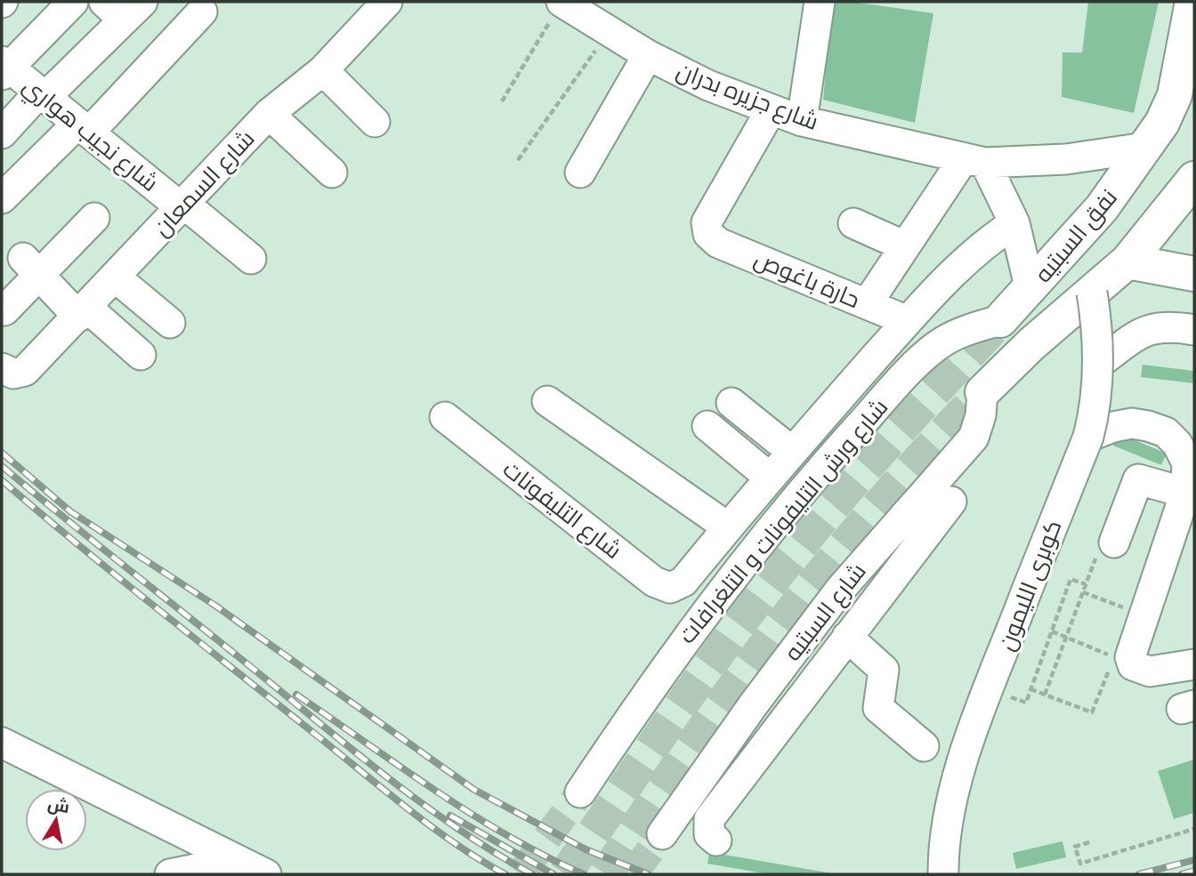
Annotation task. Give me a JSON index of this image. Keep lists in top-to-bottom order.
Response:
{
  "streets": {
    "main road": ["نفق السبتيه"],
    "street": [
      "شارع جزيره بدران",
      "شارع نجيب هواري",
      "شارع السمعان",
      "حارة باغوص",
      "شارع التليفونات",
      "شارع ورش التليفونات و التلغرافات",
      "كوبرى الليمون",
      "شارع السبتيه"
    ]
  },
  "crossings": [
    ["شارع جزيره بدران", "نفق السبتيه"],
    ["شارع جزيره بدران", "حارة باغوص"],
    ["شارع نجيب هواري", "شارع السمعان"],
    ["نفق السبتيه", "شارع ورش التليفونات و التلغرافات"],
    ["نفق السبتيه", "كوبرى الليمون"],
    ["نفق السبتيه", "شارع السبتيه"]
  ],
  "north": "top"
}
